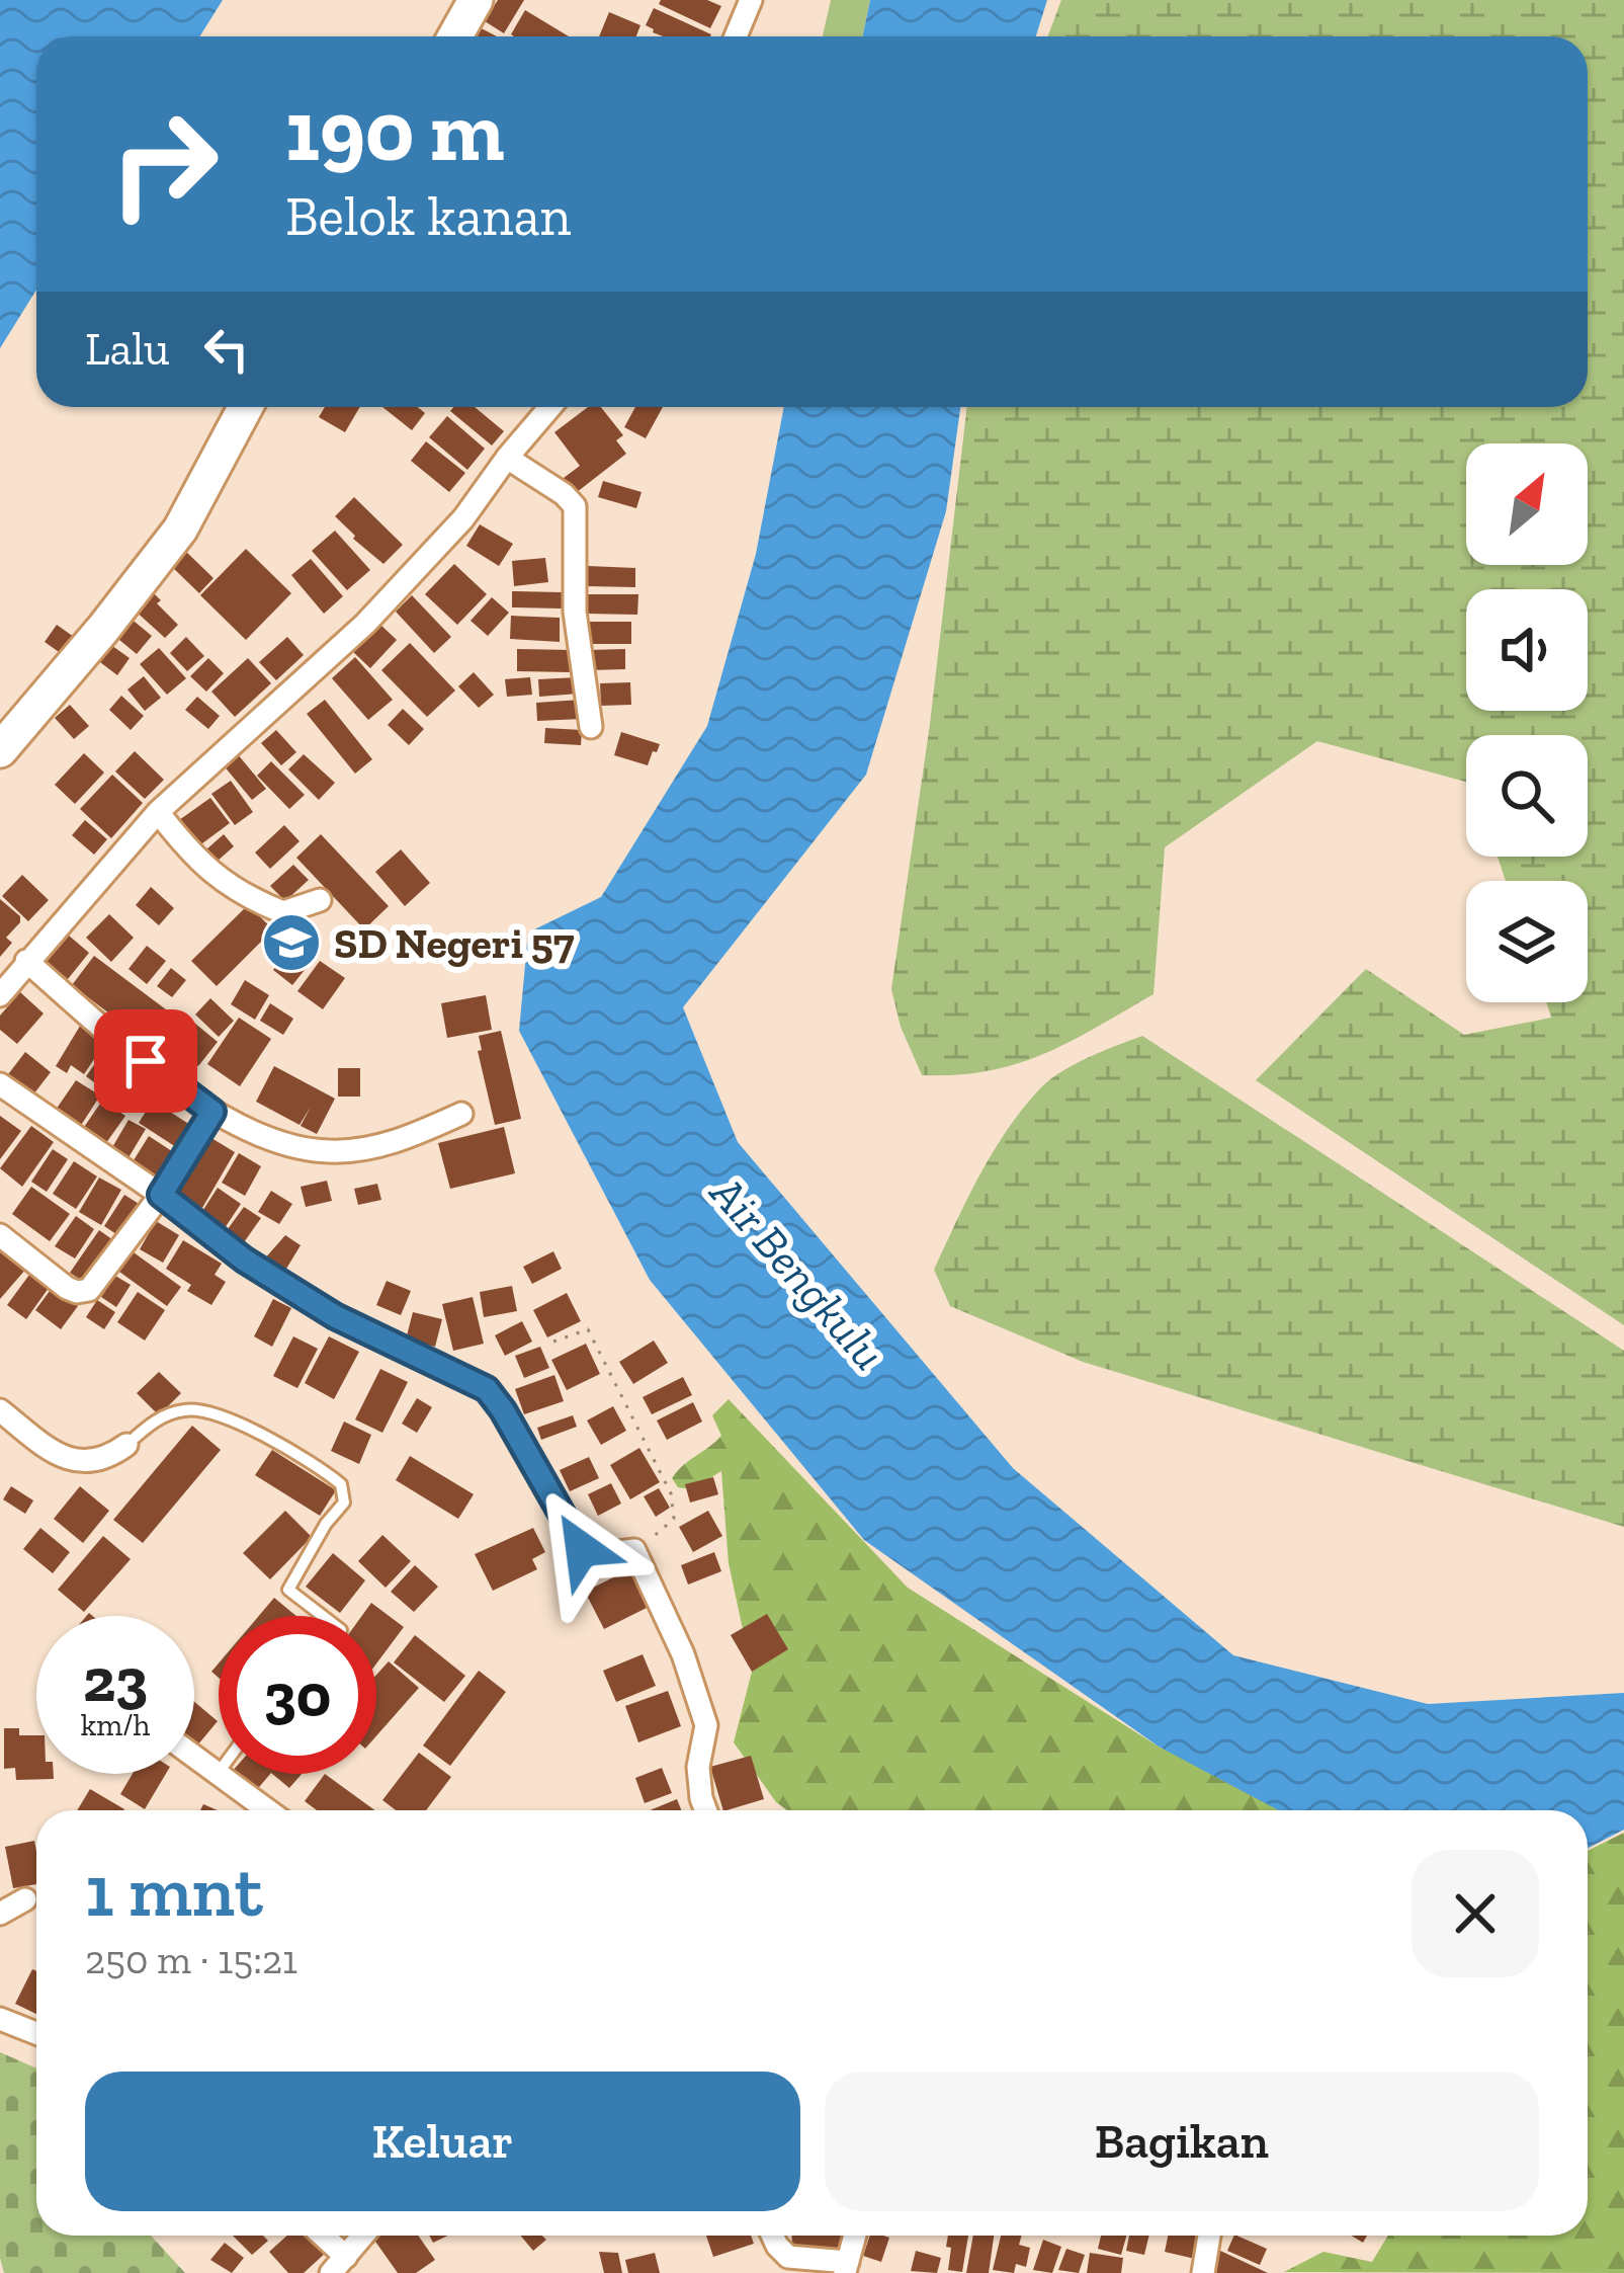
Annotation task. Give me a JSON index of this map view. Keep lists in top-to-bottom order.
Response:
{
  "water": ["Air Bengkulu"],
  "places": {
    "school or university": ["SD Negeri 57"]
  },
  "north": "top right",
  "page": {
    "turn": ["190 m", "Belok kanan"],
    "then": "Lalu",
    "speed": "23 km/h",
    "limit": "30",
    "heading": ["1 mnt", "250 m · 15:21"],
    "buttons": ["Keluar", "Bagikan"]
  }
}
